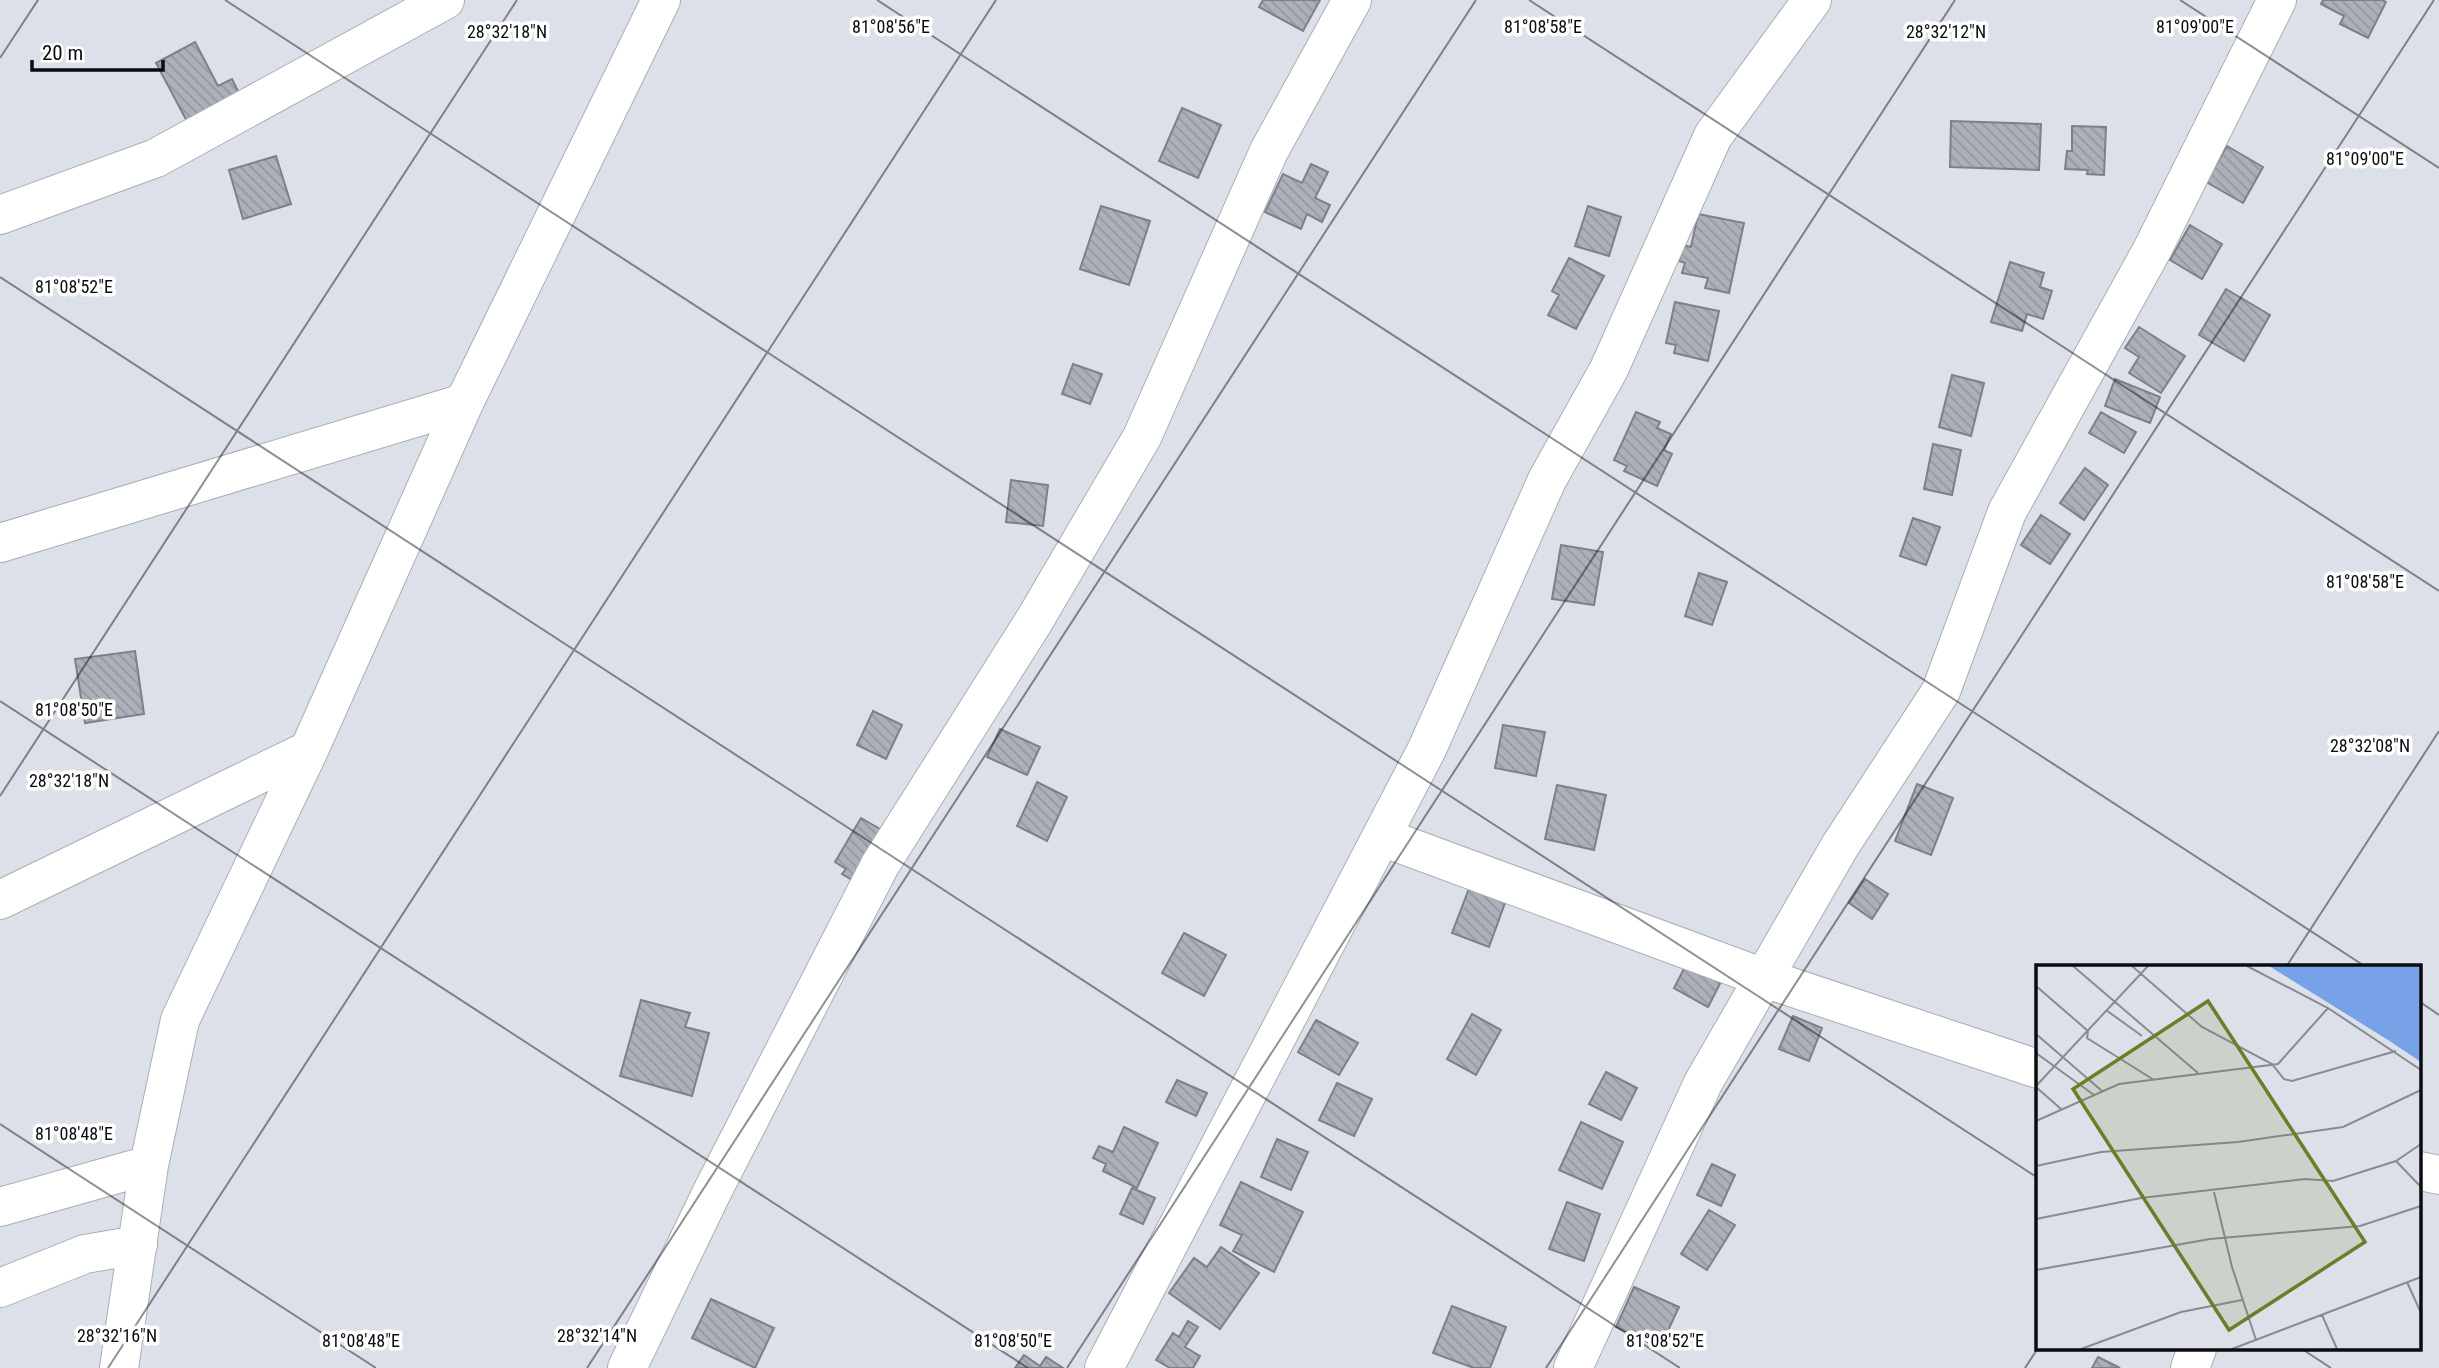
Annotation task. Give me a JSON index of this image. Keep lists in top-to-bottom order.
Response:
{
  "scale_bar": "20 m",
  "coordinates": [
    "81°09'00\"E",
    "81°08'56\"E",
    "81°08'58\"E",
    "28°32'18\"N",
    "28°32'12\"N",
    "81°08'52\"E",
    "81°08'50\"E",
    "28°32'08\"N",
    "81°08'48\"E",
    "28°32'16\"N",
    "28°32'14\"N"
  ]
}
